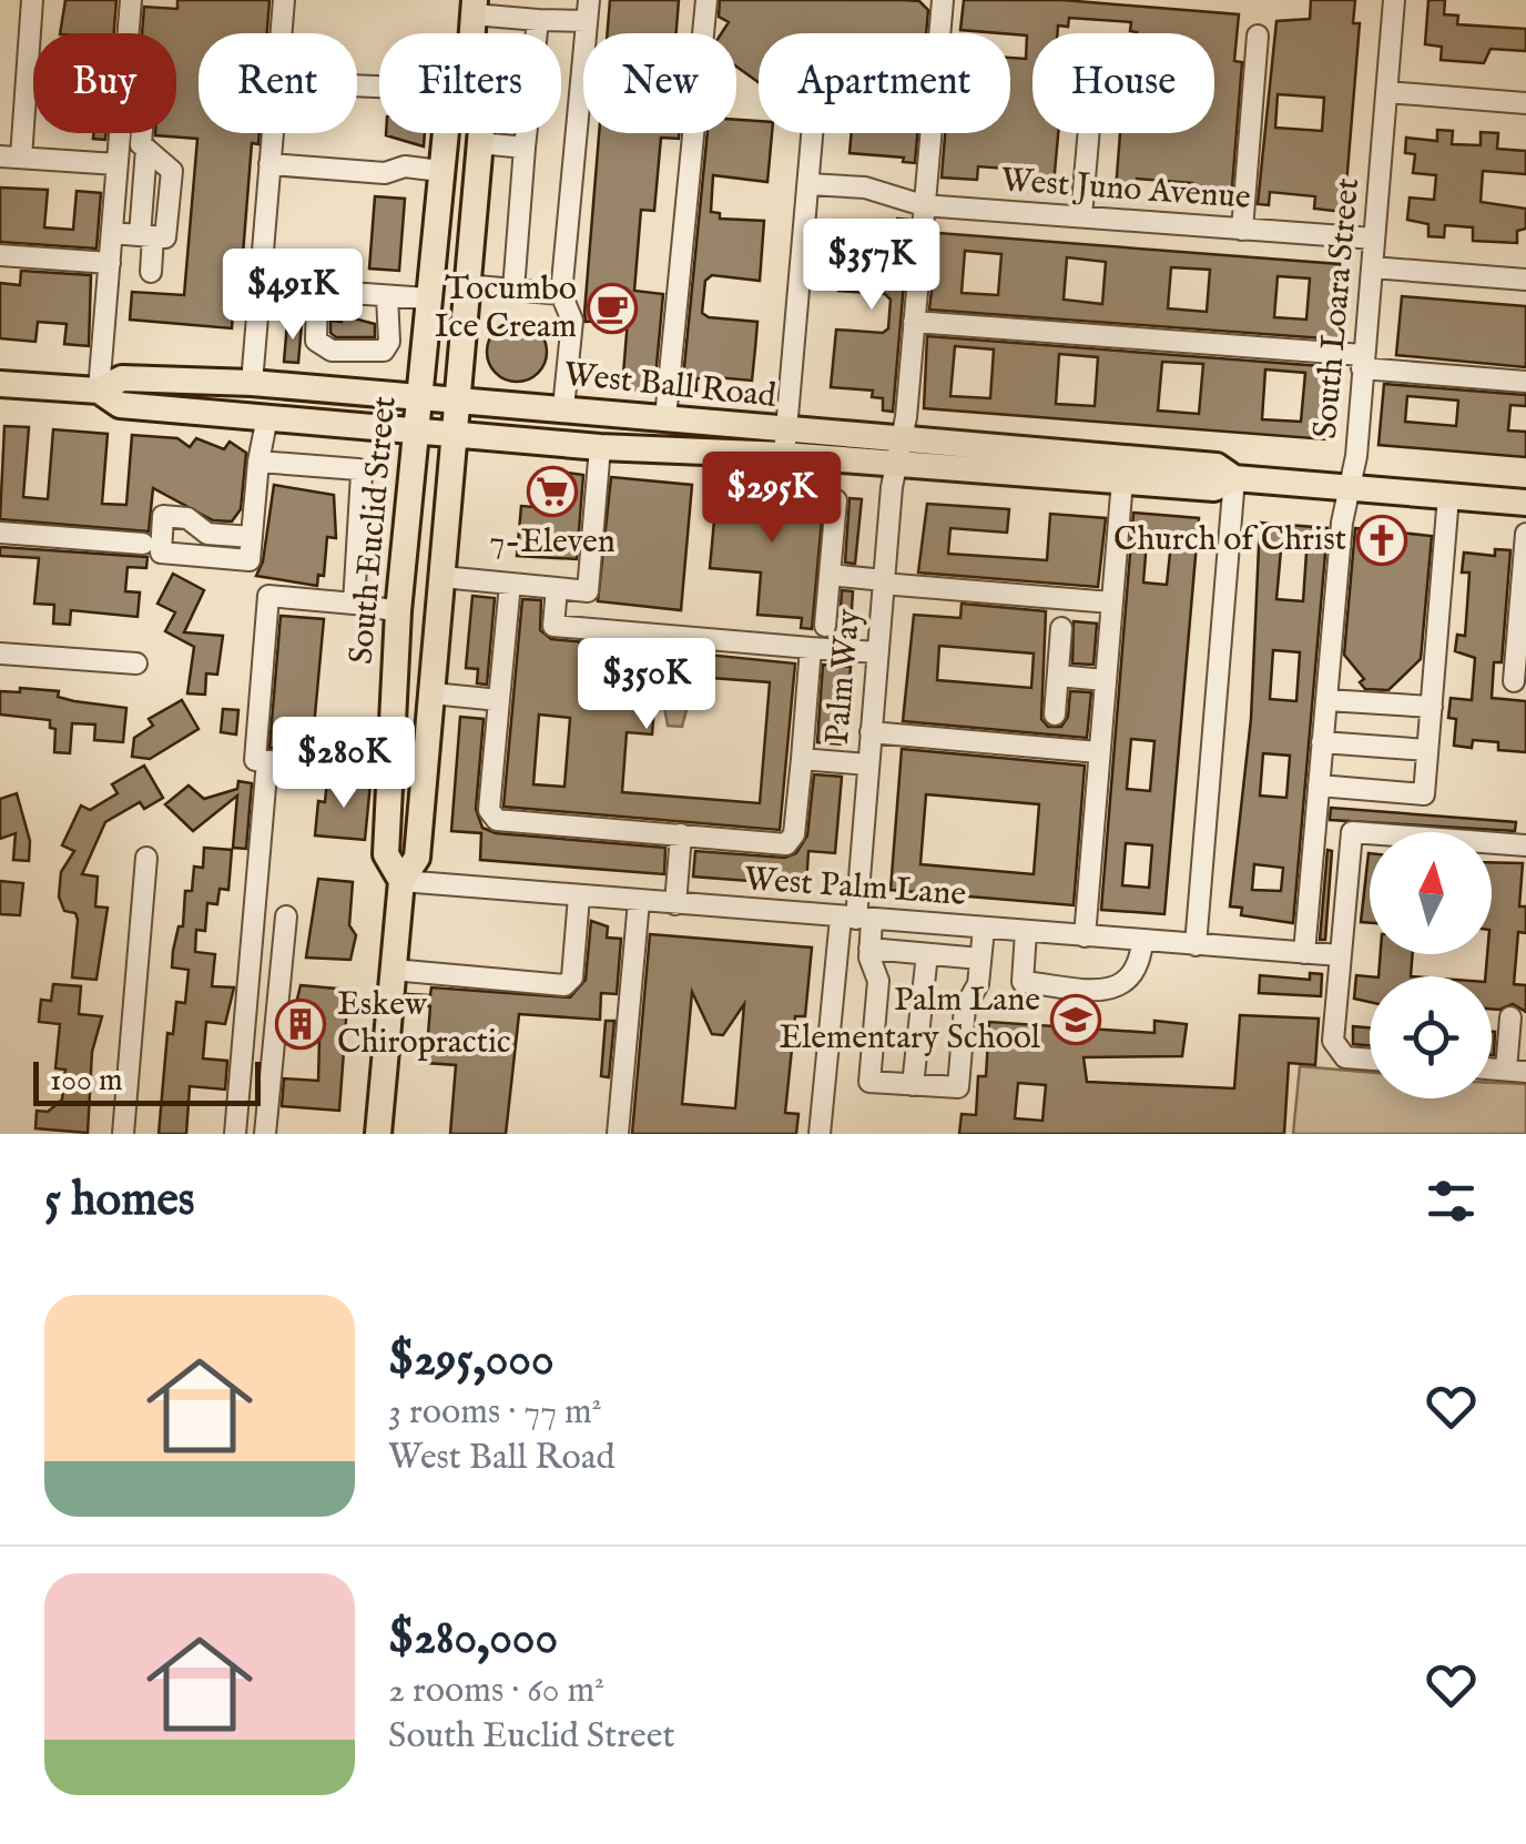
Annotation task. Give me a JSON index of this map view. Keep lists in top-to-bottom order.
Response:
{
  "streets": {
    "main road": ["West Ball Road", "South Euclid Street"],
    "street": [
      "West Juno Avenue",
      "South Loara Street",
      "Palm Way",
      "West Palm Lane"
    ]
  },
  "crossings": [
    ["West Juno Avenue", "South Loara Street"],
    ["West Juno Avenue", "Palm Way"],
    ["South Loara Street", "West Ball Road"],
    ["South Loara Street", "West Palm Lane"],
    ["West Ball Road", "South Euclid Street"],
    ["West Ball Road", "Palm Way"],
    ["South Euclid Street", "West Palm Lane"],
    ["Palm Way", "West Palm Lane"]
  ],
  "places": {
    "cafe": ["Tocumbo Ice Cream"],
    "supermarket": ["7-Eleven"],
    "church": ["Church of Christ"],
    "school or university": ["Palm Lane Elementary School"],
    "building": ["Eskew Chiropractic"]
  },
  "scale_bar": "100 m",
  "north": "top",
  "page": {
    "chip": [
      "Buy",
      "Rent",
      "Filters",
      "New",
      "Apartment",
      "House"
    ],
    "price": [
      "$357K",
      "$491K",
      "$295K",
      "$350K",
      "$280K"
    ],
    "scale": "100 m",
    "heading": "5 homes",
    "list": [
      {
        "name": "$295,000",
        "note": "3 rooms · 77 m² · West Ball Road"
      },
      {
        "name": "$280,000",
        "note": "2 rooms · 60 m² · South Euclid Street"
      }
    ]
  }
}
